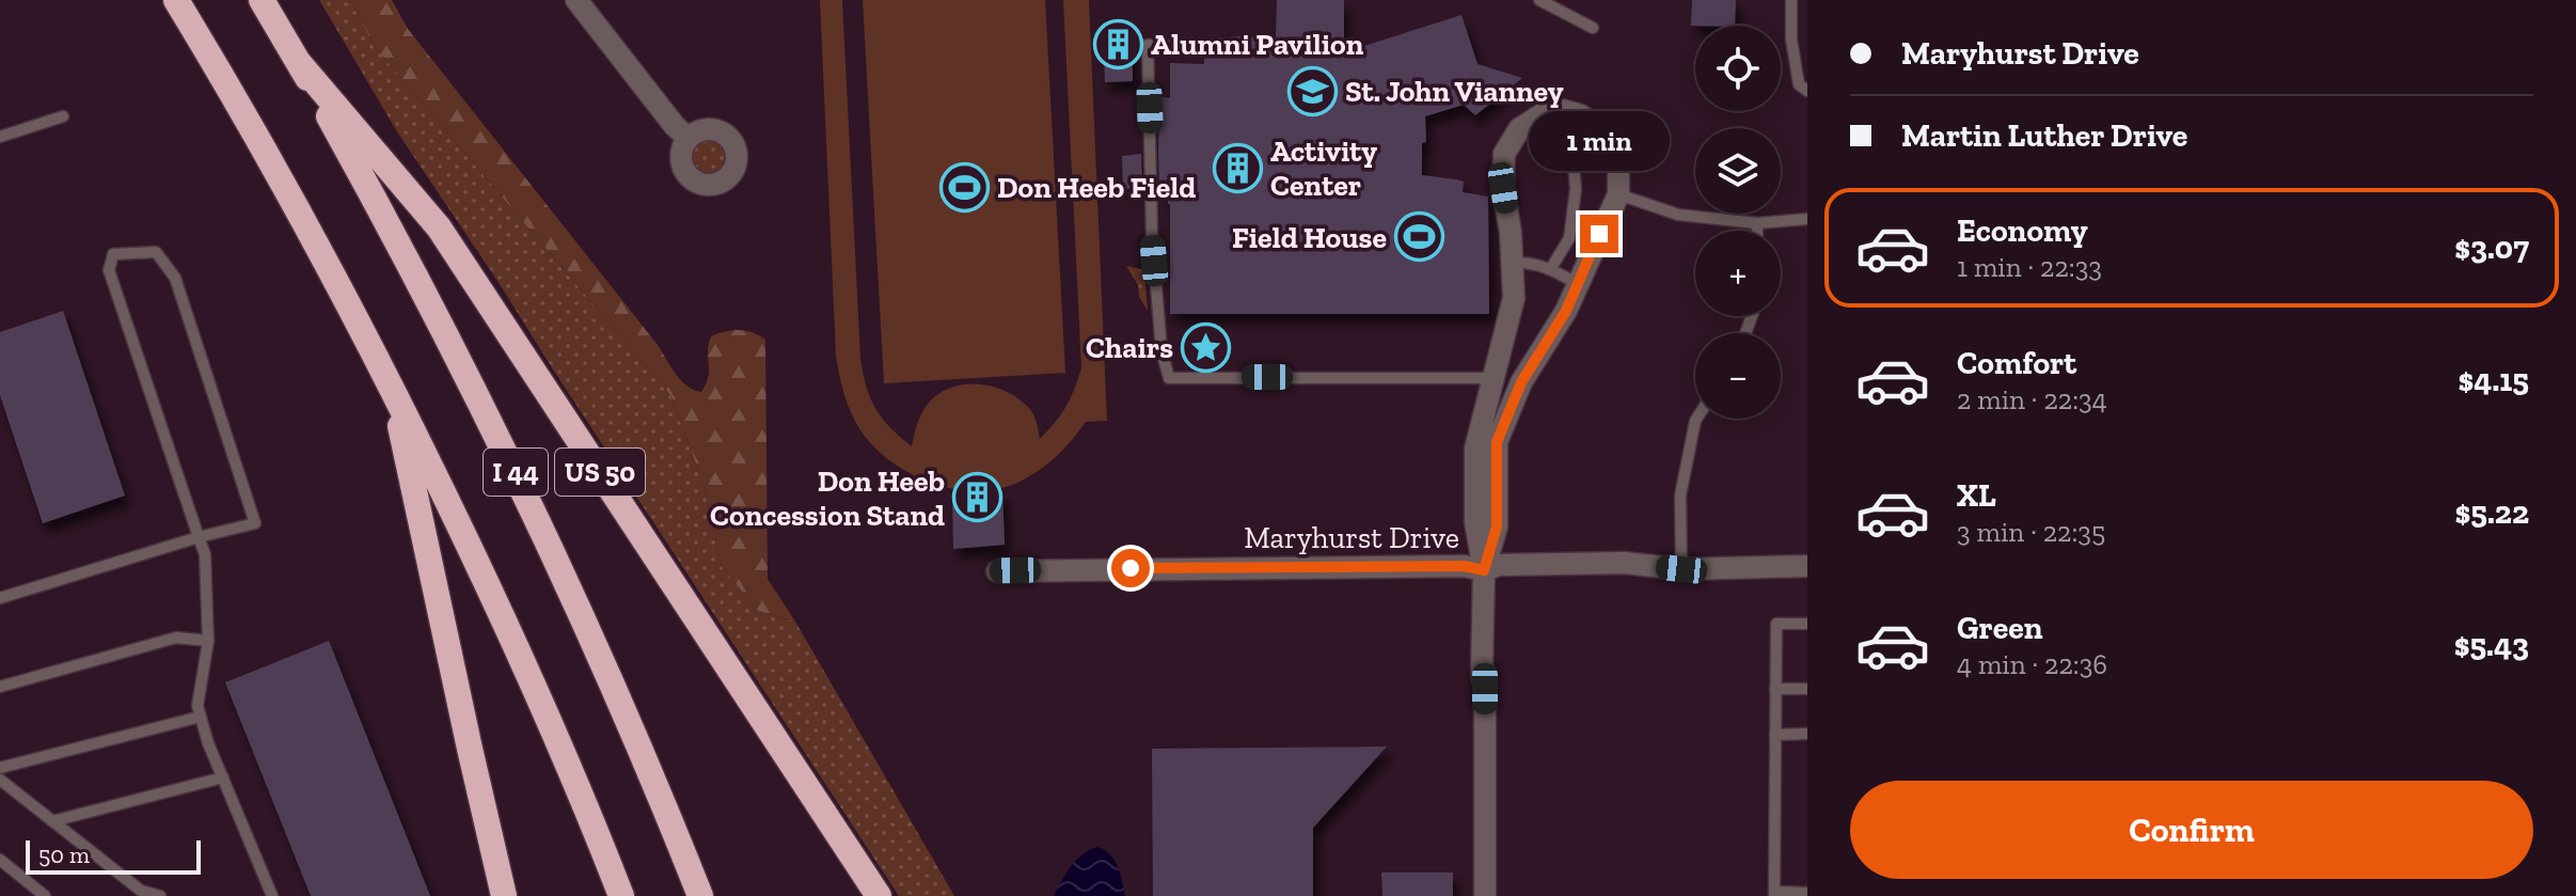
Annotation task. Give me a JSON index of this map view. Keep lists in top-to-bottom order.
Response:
{
  "streets": {
    "highway": ["I 44", "US 50"],
    "street": ["Maryhurst Drive"]
  },
  "crossings": [
    ["I 44", "US 50"]
  ],
  "places": {
    "building": ["Alumni Pavilion", "Activity Center", "Don Heeb Concession Stand"],
    "school or university": ["St. John Vianney"],
    "sports": ["Don Heeb Field", "Field House"],
    "place": ["Chairs"]
  },
  "scale_bar": "50 m",
  "page": {
    "banner": ["Maryhurst Drive", "Martin Luther Drive"],
    "map_buttons": ["+", "−"],
    "bubble": "1 min",
    "list": [
      {
        "name": "Economy",
        "note": "1 min · 22:33",
        "value": "$3.07"
      },
      {
        "name": "Comfort",
        "note": "2 min · 22:34",
        "value": "$4.15"
      },
      {
        "name": "XL",
        "note": "3 min · 22:35",
        "value": "$5.22"
      },
      {
        "name": "Green",
        "note": "4 min · 22:36",
        "value": "$5.43"
      }
    ],
    "buttons": "Confirm",
    "scale": "50 m"
  }
}
